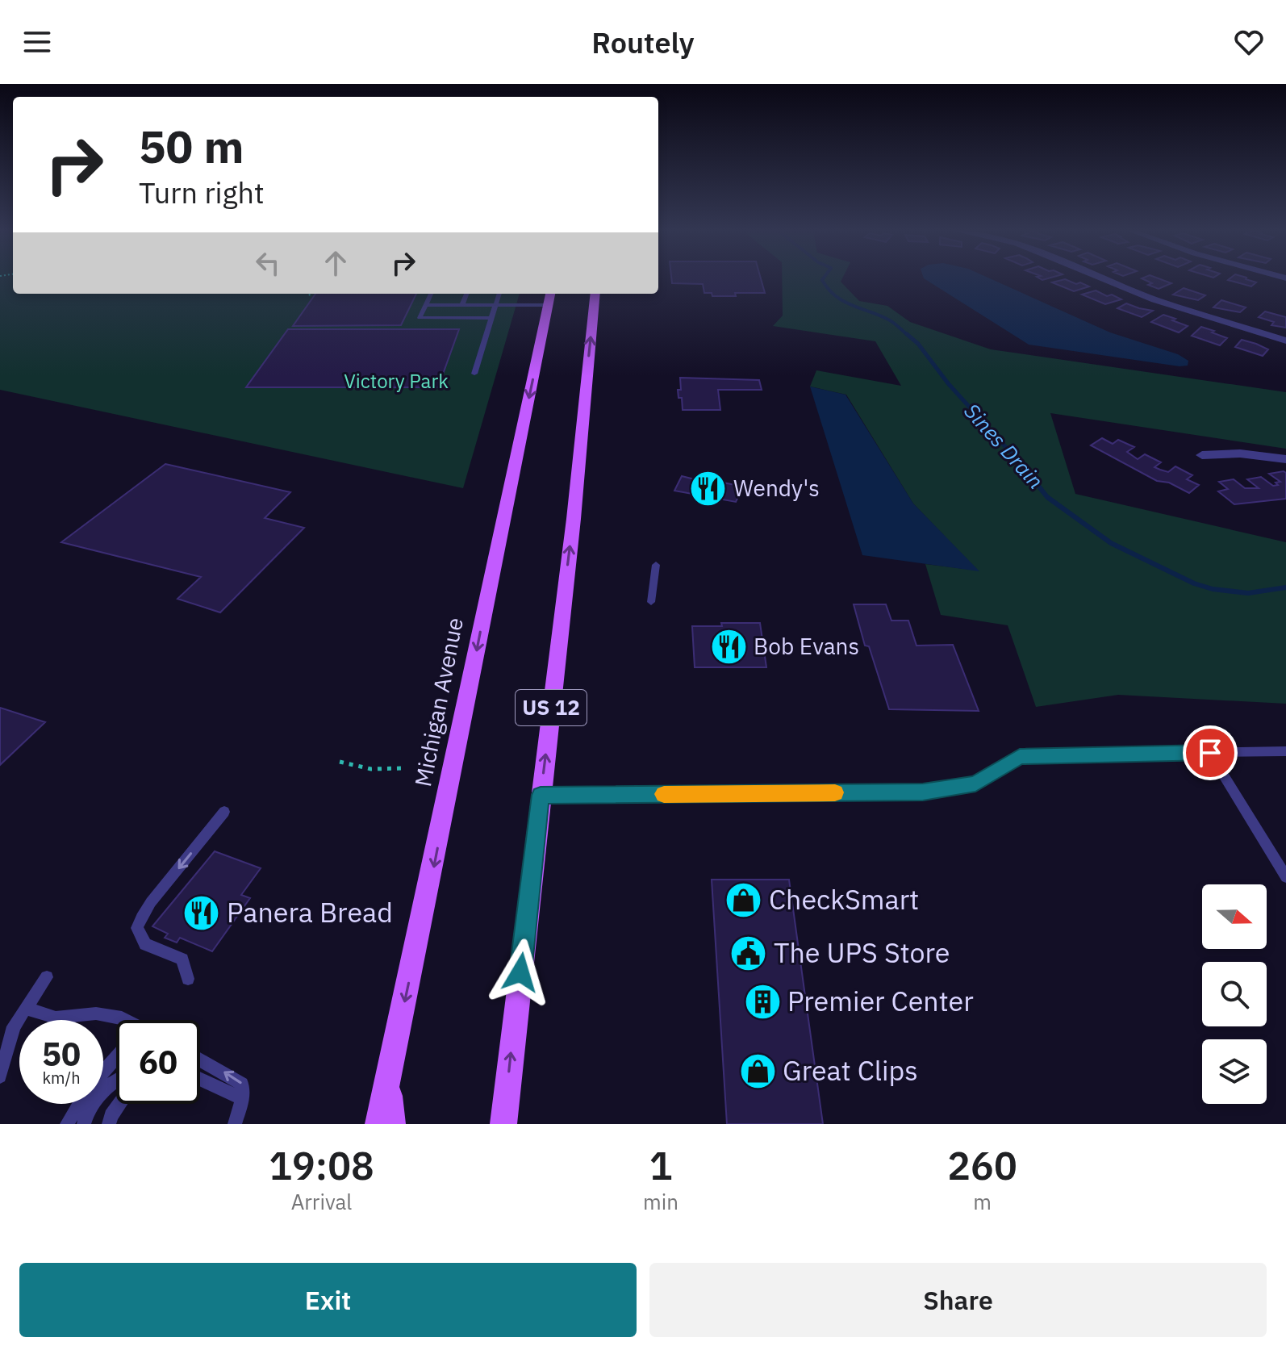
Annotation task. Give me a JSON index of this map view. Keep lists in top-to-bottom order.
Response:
{
  "streets": {
    "main road": ["Michigan Avenue", "US 12"]
  },
  "water": ["Sines Drain"],
  "parks": ["Victory Park"],
  "places": {
    "restaurant": ["Wendy's", "Bob Evans", "Panera Bread"],
    "shop": ["CheckSmart", "Great Clips"],
    "public building": ["The UPS Store"],
    "building": ["Premier Center"]
  },
  "north": "right",
  "page": {
    "header": "Routely",
    "turn": ["50 m", "Turn right"],
    "speed": "50 km/h",
    "limit": "60",
    "eta": [
      "19:08",
      "Arrival",
      "1",
      "min",
      "260",
      "m"
    ],
    "buttons": ["Exit", "Share"]
  }
}
